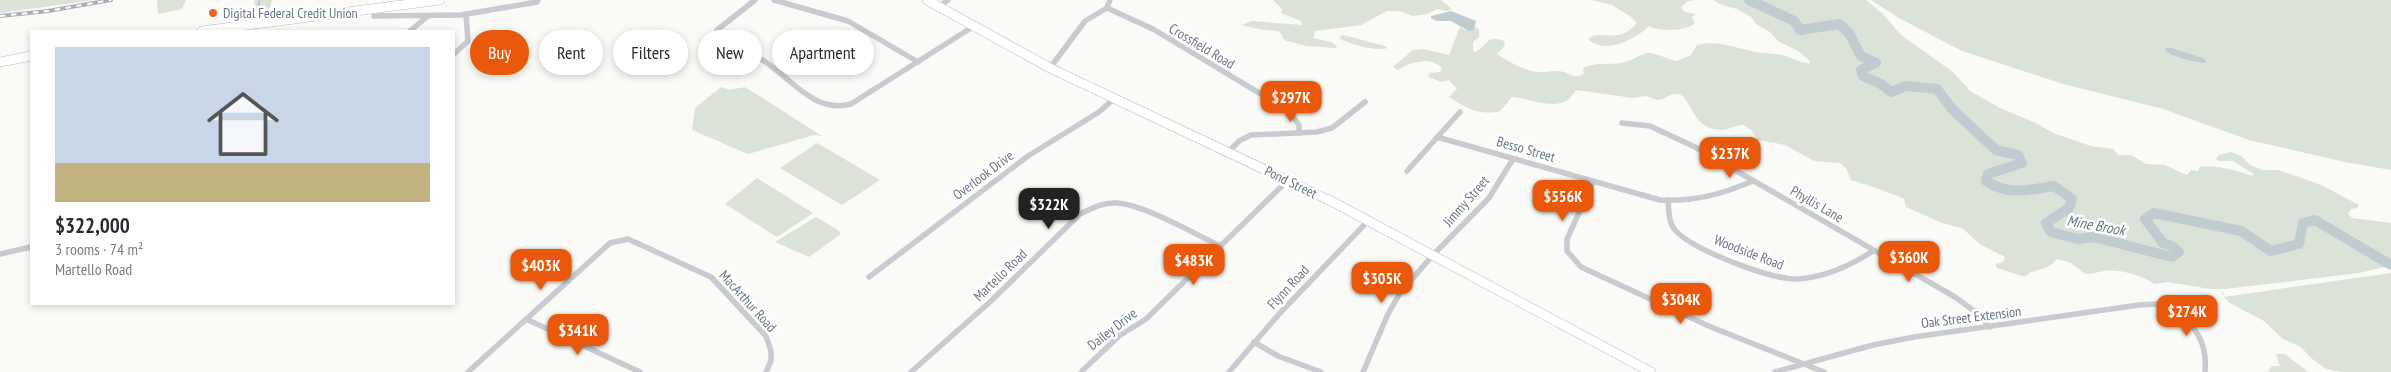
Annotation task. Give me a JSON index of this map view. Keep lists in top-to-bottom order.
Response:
{
  "streets": {
    "main road": ["Pond Street"],
    "street": [
      "Crossfield Road",
      "Besso Street",
      "Overlook Drive",
      "Jimmy Street",
      "Phyllis Lane",
      "Woodside Road",
      "Martello Road",
      "Flynn Road",
      "MacArthur Road",
      "Oak Street Extension",
      "Dailey Drive"
    ]
  },
  "crossings": [
    ["Besso Street", "Jimmy Street"],
    ["Besso Street", "Phyllis Lane"],
    ["Besso Street", "Woodside Road"],
    ["Overlook Drive", "Pond Street"],
    ["Pond Street", "Jimmy Street"],
    ["Pond Street", "Flynn Road"],
    ["Pond Street", "Dailey Drive"],
    ["Phyllis Lane", "Woodside Road"],
    ["Phyllis Lane", "Oak Street Extension"],
    ["Martello Road", "Dailey Drive"]
  ],
  "water": ["Mine Brook"],
  "places": ["Digital Federal Credit Union"],
  "page": {
    "chip": [
      "Buy",
      "Rent",
      "Filters",
      "New",
      "Apartment"
    ],
    "list": [
      {
        "name": "$322,000",
        "note": "3 rooms · 74 m² · Martello Road"
      }
    ],
    "price": [
      "$297K",
      "$237K",
      "$556K",
      "$322K",
      "$360K",
      "$483K",
      "$403K",
      "$305K",
      "$304K",
      "$274K",
      "$341K"
    ]
  }
}
